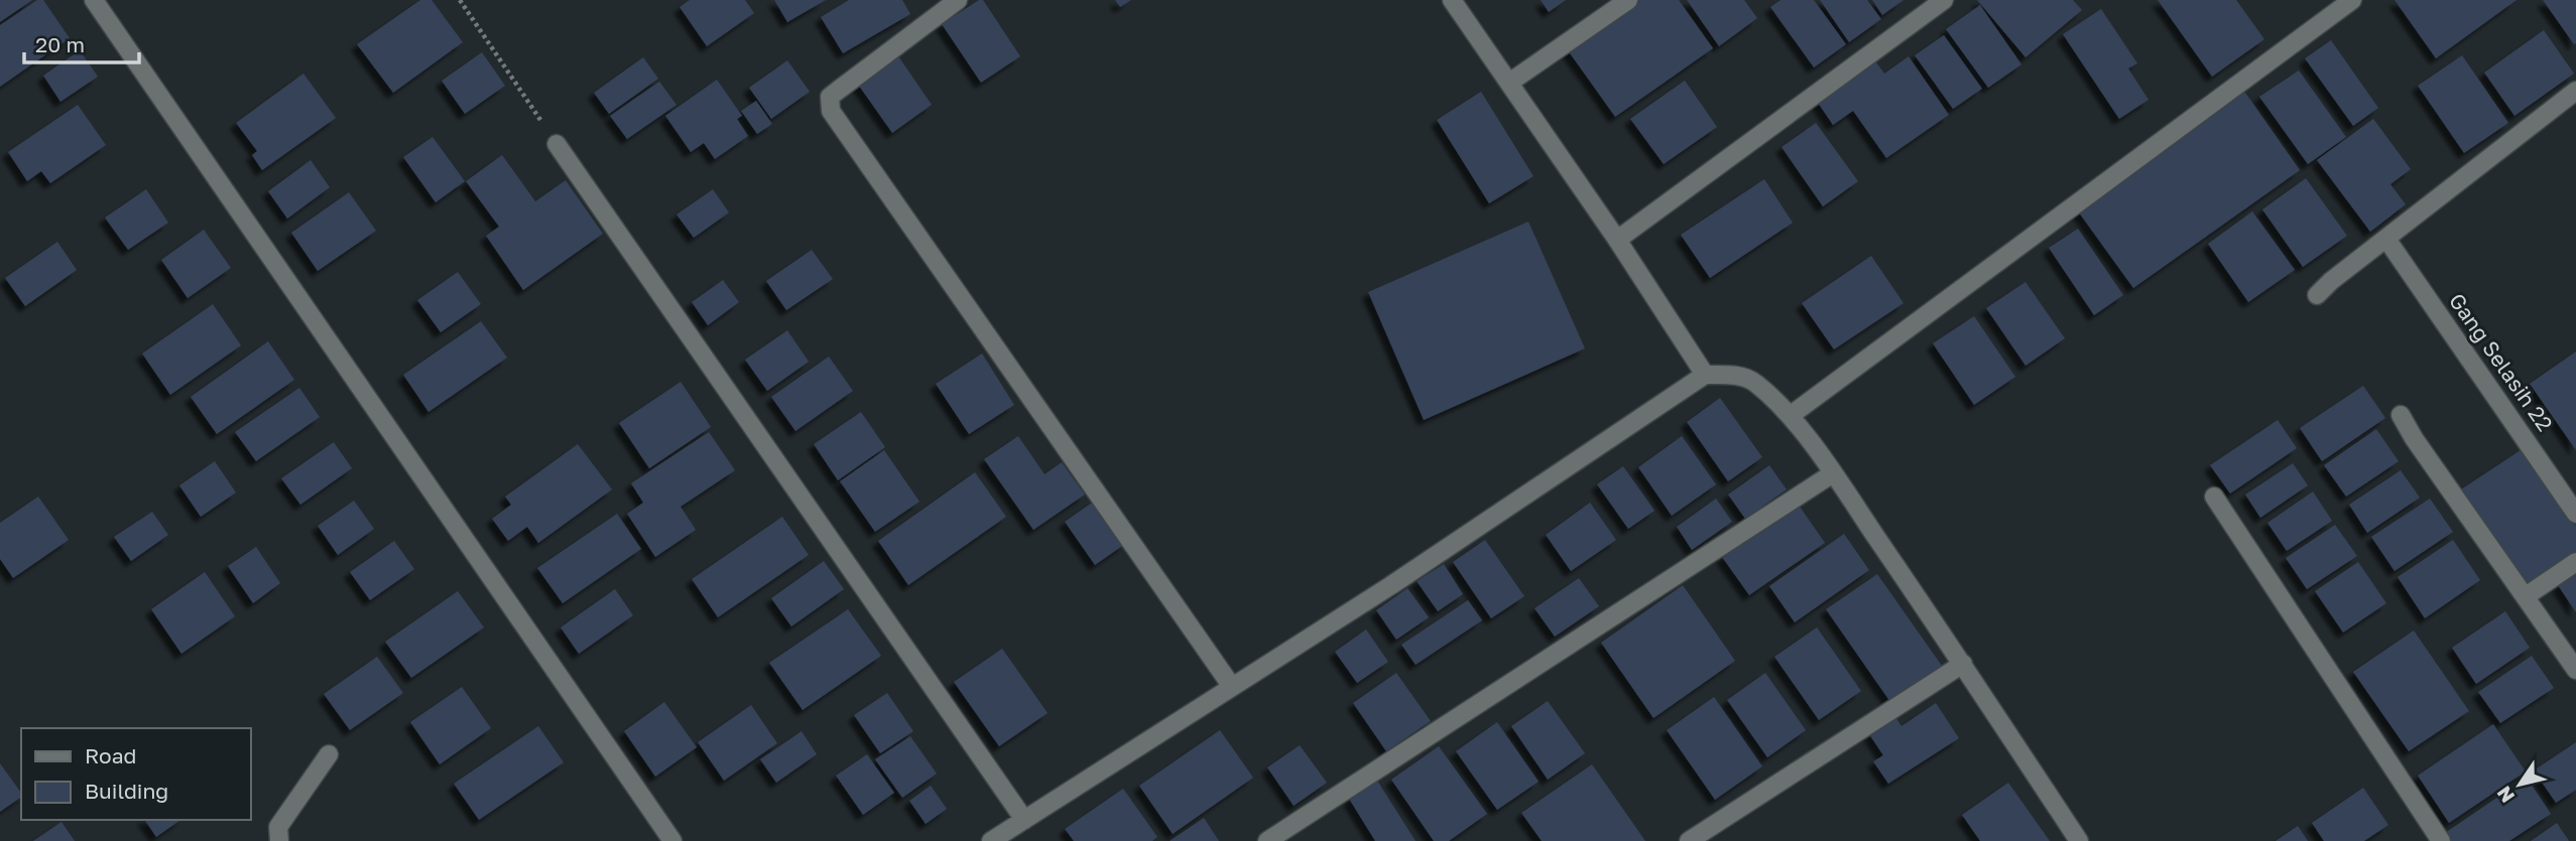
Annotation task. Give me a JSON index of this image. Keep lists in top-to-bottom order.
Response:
{
  "streets": {
    "street": ["Gang Selasih 22"]
  },
  "legend": ["Road", "Building"],
  "scale_bar": "20 m",
  "north": "bottom left"
}
